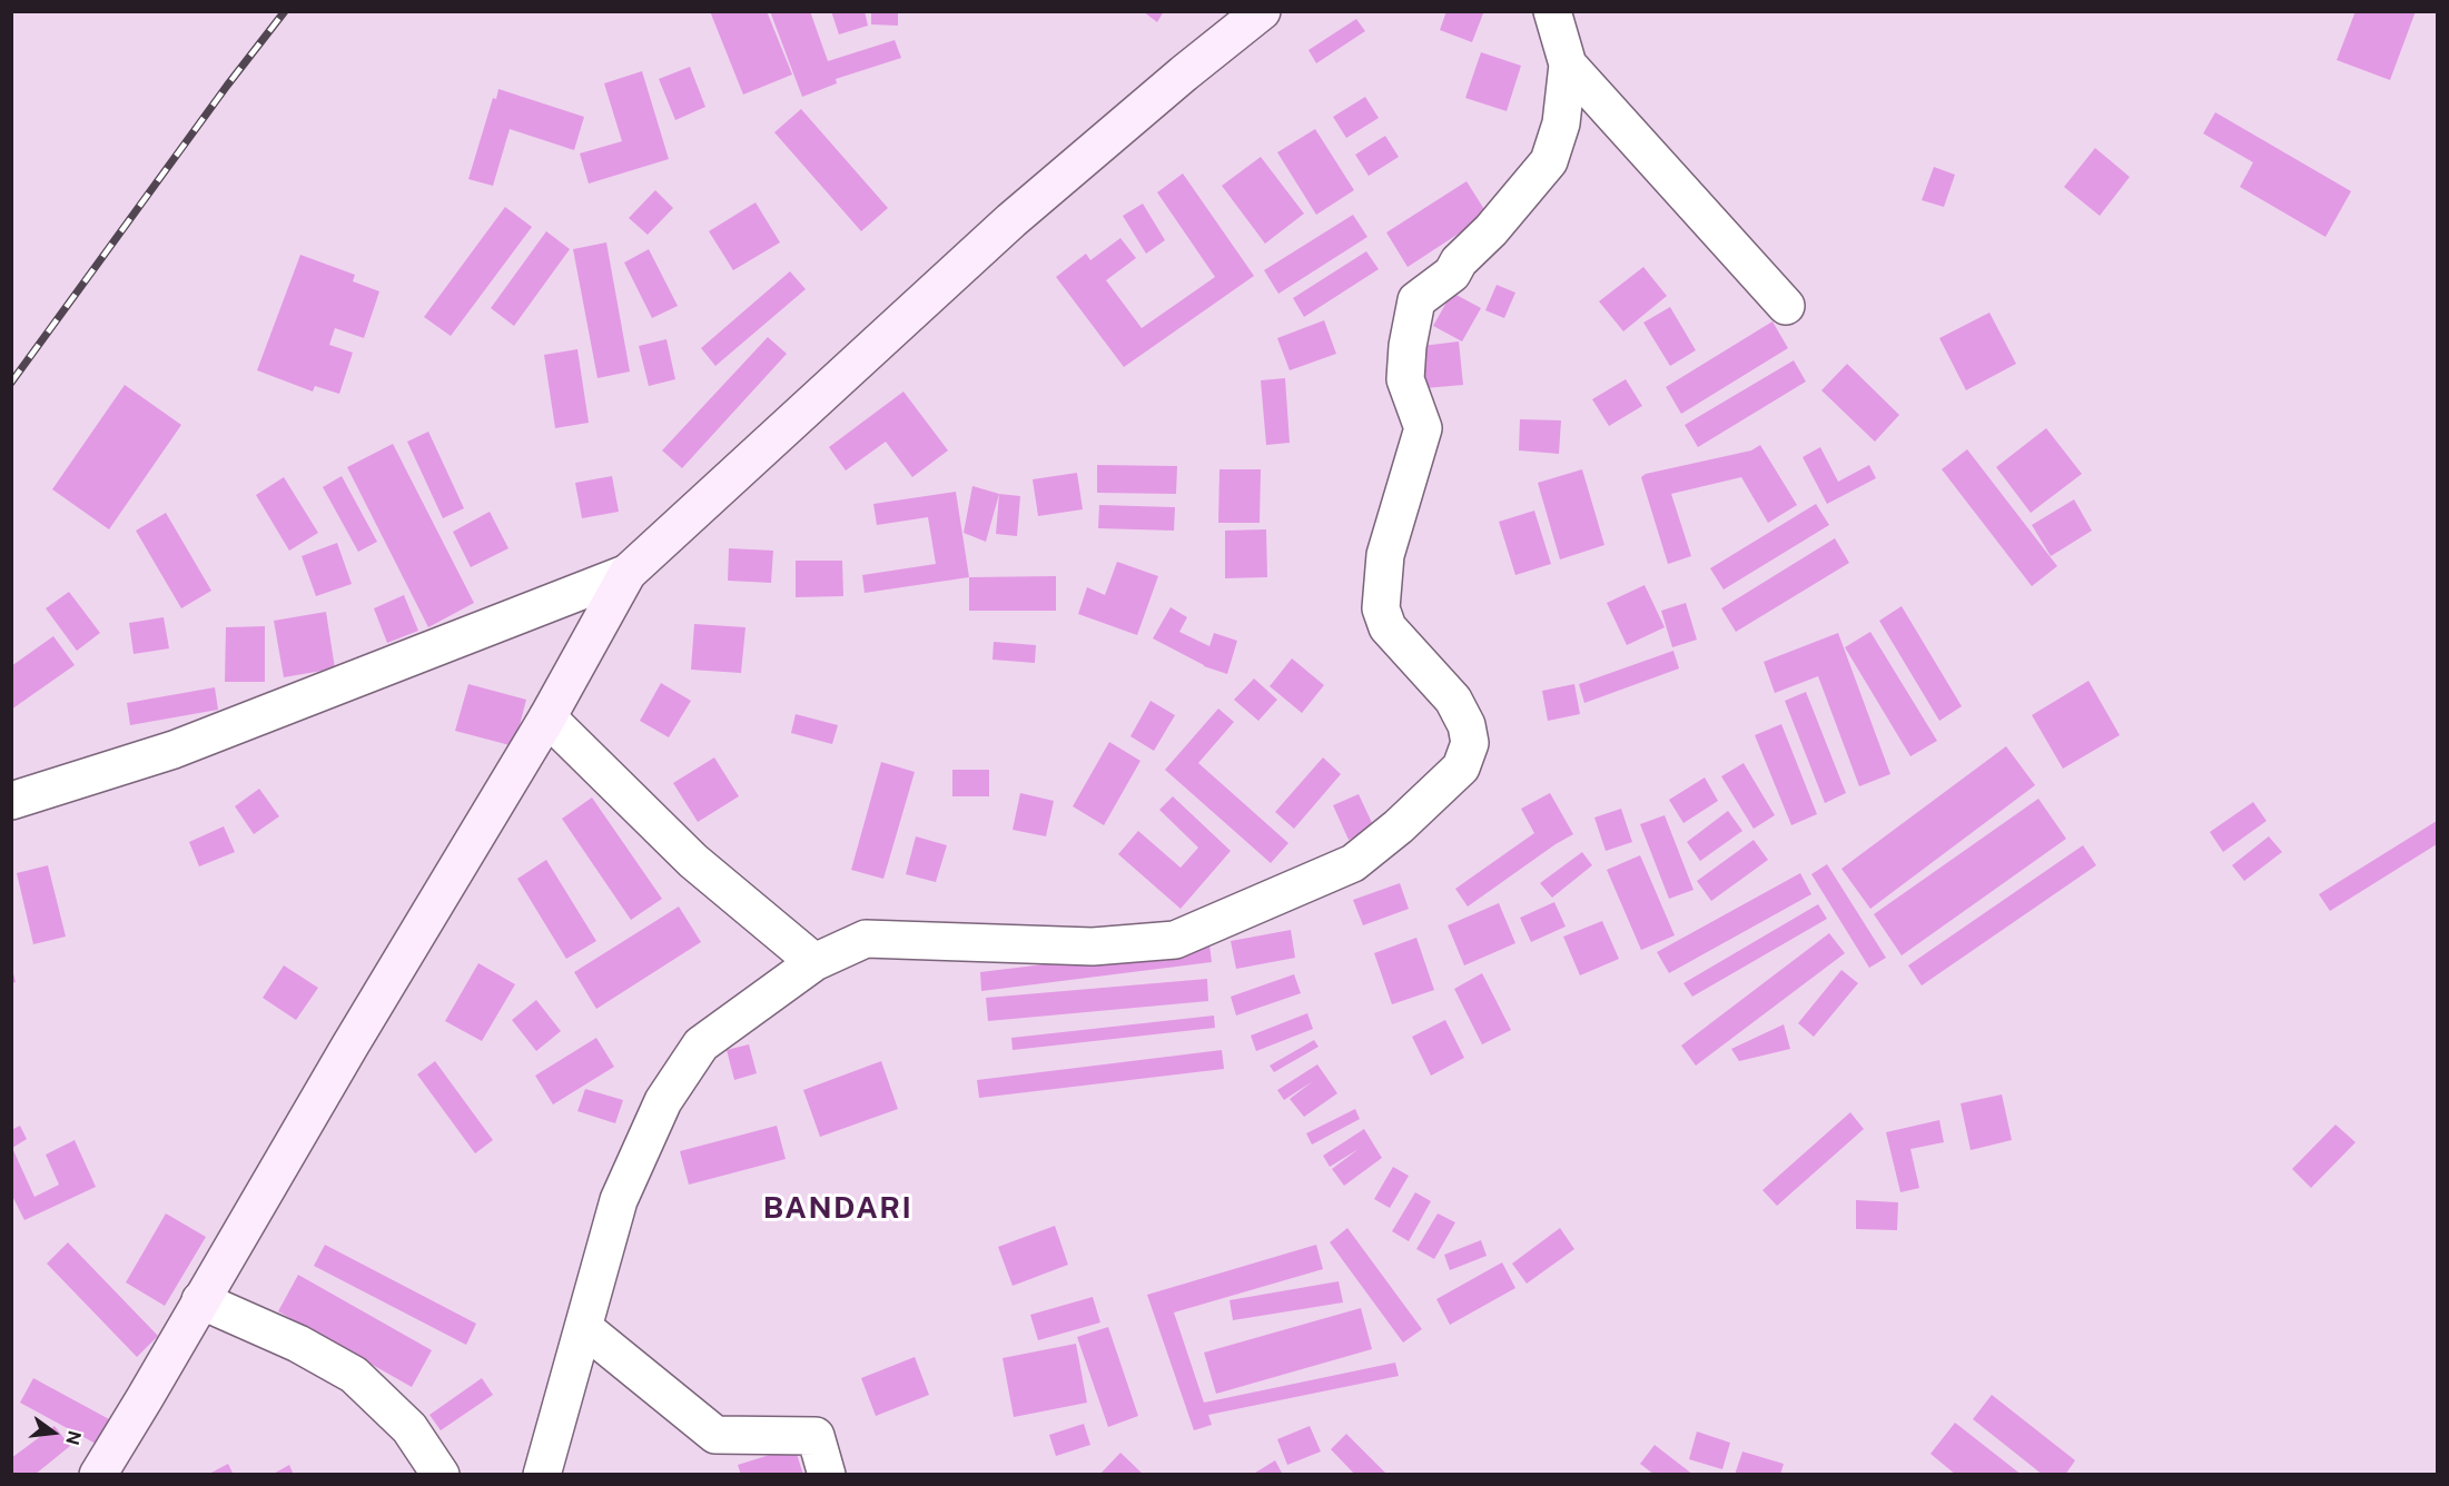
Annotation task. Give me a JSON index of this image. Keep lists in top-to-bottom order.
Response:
{
  "districts": ["BANDARI"],
  "north": "right"
}
